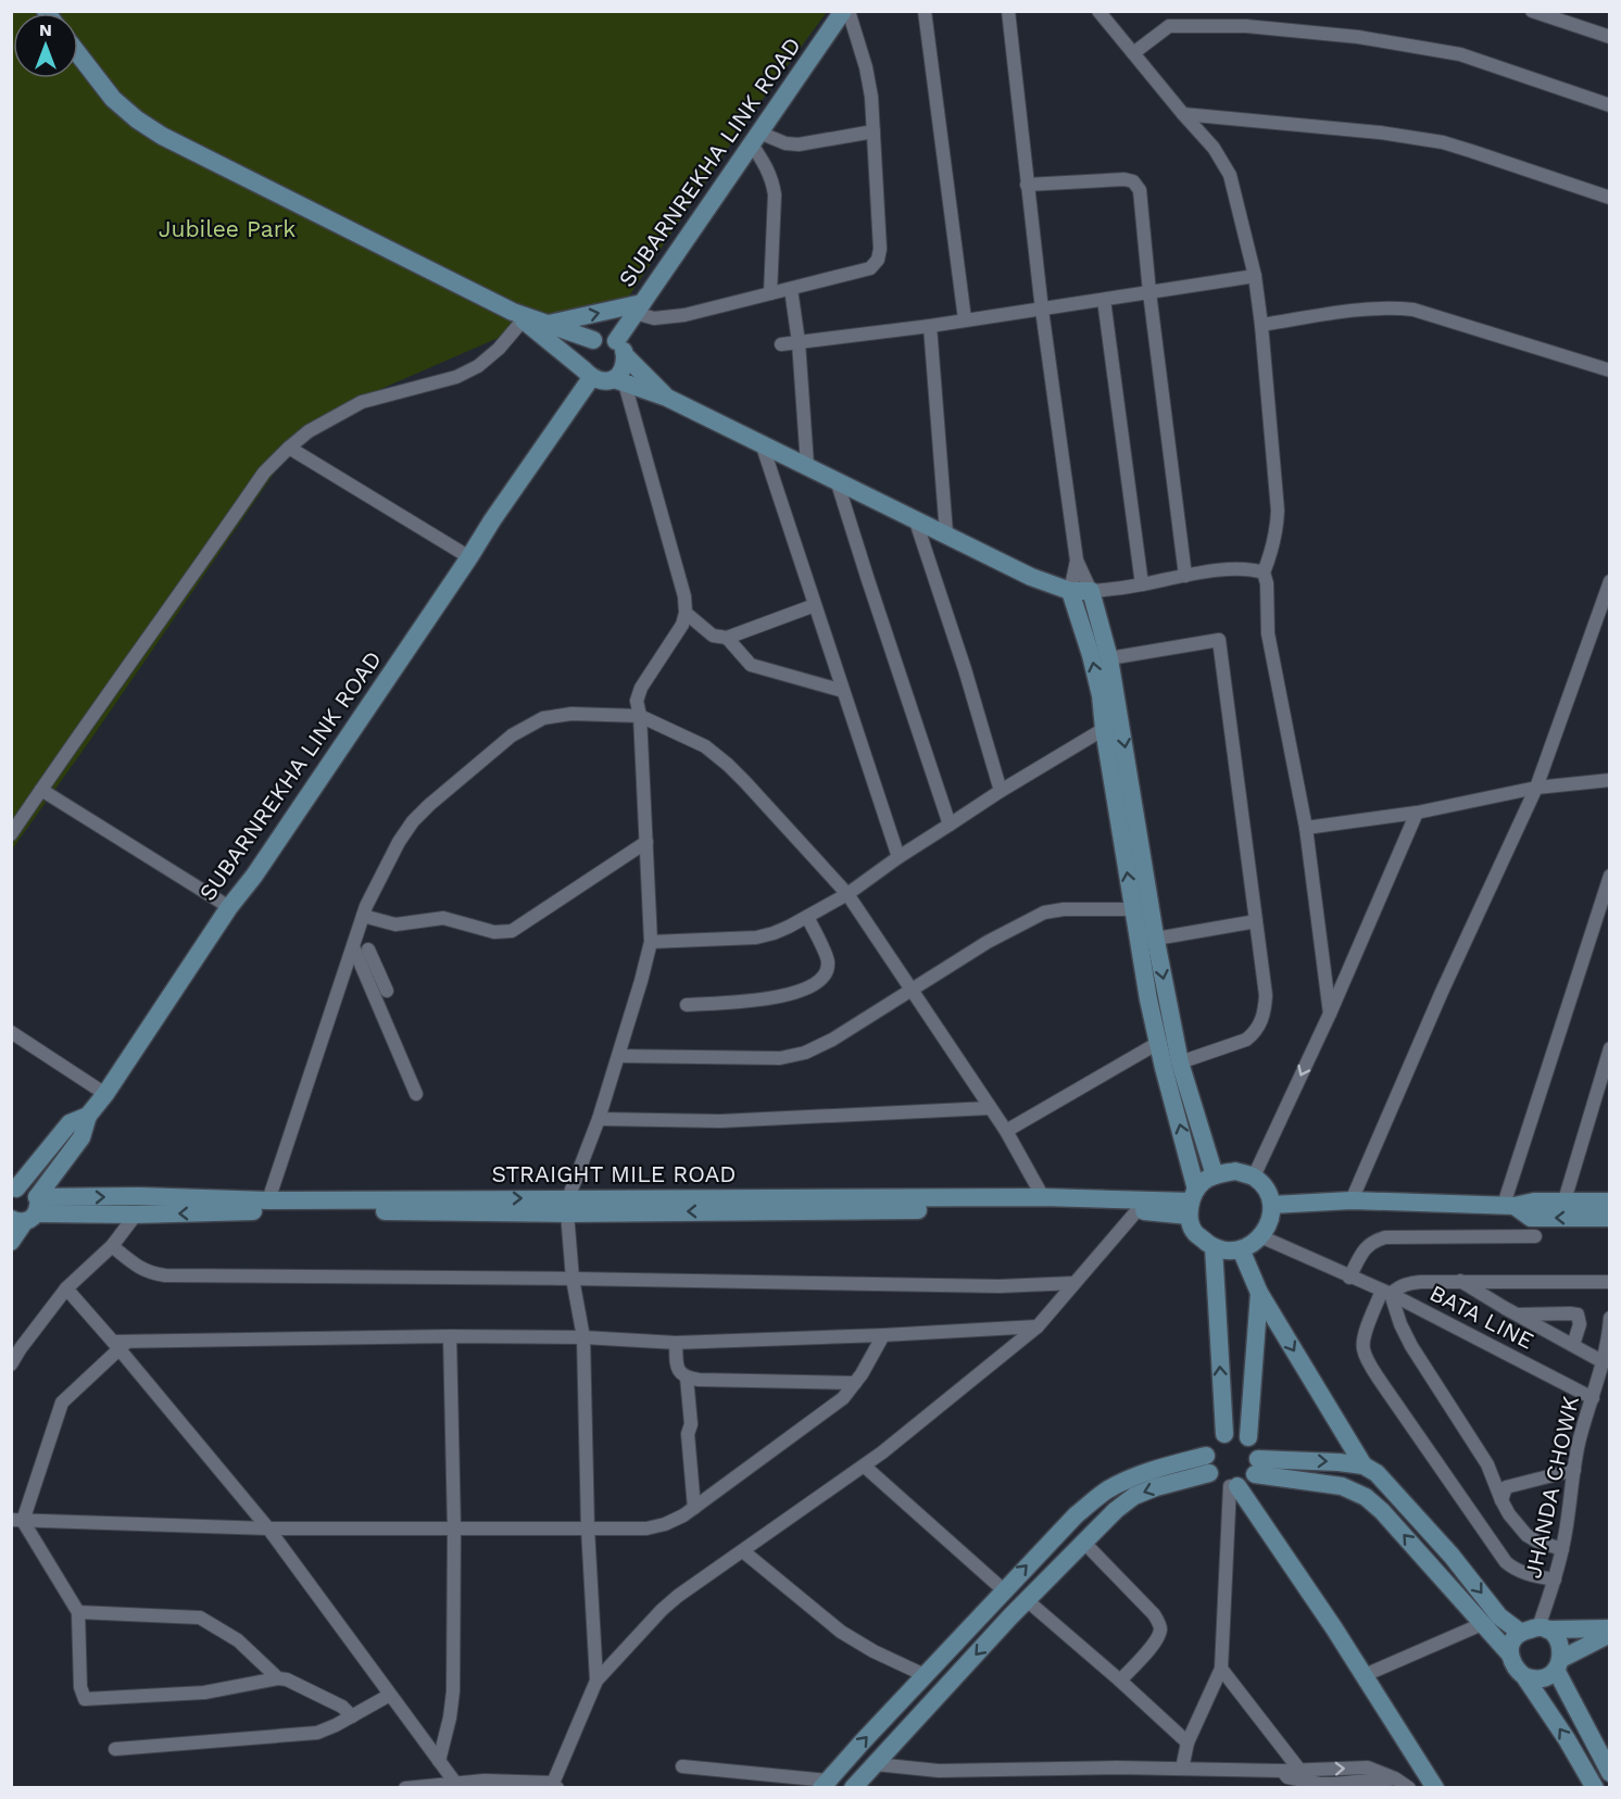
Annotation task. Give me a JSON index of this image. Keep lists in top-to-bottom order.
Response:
{
  "streets": {
    "street": [
      "SUBARNREKHA LINK ROAD",
      "STRAIGHT MILE ROAD",
      "BATA LINE",
      "JHANDA CHOWK"
    ]
  },
  "crossings": [
    ["SUBARNREKHA LINK ROAD", "STRAIGHT MILE ROAD"],
    ["STRAIGHT MILE ROAD", "BATA LINE"],
    ["BATA LINE", "JHANDA CHOWK"]
  ],
  "parks": ["Jubilee Park"],
  "north": "top"
}
